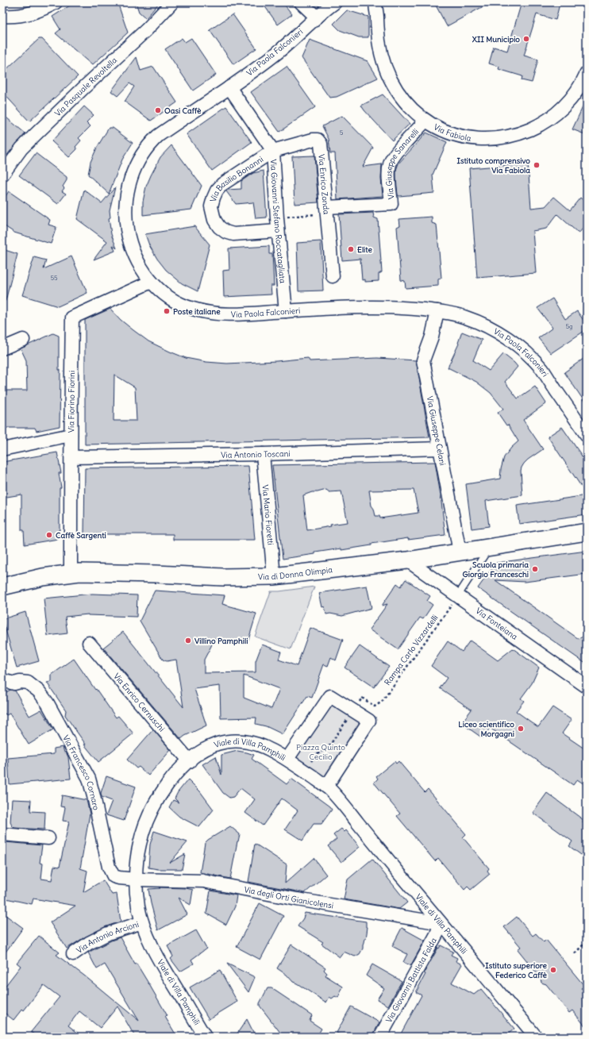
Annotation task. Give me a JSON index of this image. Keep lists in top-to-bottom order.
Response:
{
  "streets": {
    "street": [
      "Via Paola Falconieri",
      "Via Pasquale Revoltella",
      "Via Fabiola",
      "Via Giuseppe Sanarelli",
      "Via Basilio Bonanni",
      "Via Enrico Zonda",
      "Via Giovanni Stefano Roccatagliata",
      "Via Fiorino Fiorini",
      "Via Giuseppe Celani",
      "Via Antonio Toscani",
      "Via Mario Fioretti",
      "Via di Donna Olimpia",
      "Via Fonteiana",
      "Via Enrico Cernuschi",
      "Viale di Villa Pamphili",
      "Via Francesco Cornaro",
      "Via degli Orti Gianicolensi",
      "Via Antonio Arcioni",
      "Via Giovanni Battista Falda"
    ],
    "path": ["Rampa Carlo Vizzardelli"]
  },
  "crossings": [
    ["Via Paola Falconieri", "Via Giovanni Stefano Roccatagliata"],
    ["Via Paola Falconieri", "Via Fiorino Fiorini"],
    ["Via Paola Falconieri", "Via Giuseppe Celani"],
    ["Via Fabiola", "Via Giuseppe Sanarelli"],
    ["Via Giuseppe Sanarelli", "Via Enrico Zonda"],
    ["Via Basilio Bonanni", "Via Enrico Zonda"],
    ["Via Basilio Bonanni", "Via Giovanni Stefano Roccatagliata"],
    ["Via Enrico Zonda", "Via Giovanni Stefano Roccatagliata"],
    ["Via Fiorino Fiorini", "Via Antonio Toscani"],
    ["Via Fiorino Fiorini", "Via di Donna Olimpia"],
    ["Via Giuseppe Celani", "Via Antonio Toscani"],
    ["Via Giuseppe Celani", "Via di Donna Olimpia"],
    ["Via Antonio Toscani", "Via Mario Fioretti"],
    ["Via Mario Fioretti", "Via di Donna Olimpia"],
    ["Via di Donna Olimpia", "Via Fonteiana"],
    ["Via Fonteiana", "Rampa Carlo Vizzardelli"],
    ["Via Enrico Cernuschi", "Viale di Villa Pamphili"],
    ["Viale di Villa Pamphili", "Via Francesco Cornaro"],
    ["Viale di Villa Pamphili", "Via degli Orti Gianicolensi"],
    ["Viale di Villa Pamphili", "Via Antonio Arcioni"],
    ["Viale di Villa Pamphili", "Via Giovanni Battista Falda"],
    ["Via Francesco Cornaro", "Via degli Orti Gianicolensi"],
    ["Via degli Orti Gianicolensi", "Via Giovanni Battista Falda"]
  ],
  "parks": ["Piazza Quinto Cecilio"],
  "places": [
    "XII Municipio",
    "Oasi Caffè",
    "Istituto comprensivo Via Fabiola",
    "Elite",
    "Poste italiane",
    "Caffè Sargenti",
    "Scuola primaria Giorgio Franceschi",
    "Villino Pamphili",
    "Liceo scientifico Morgagni",
    "Istituto superiore Federico Caffè"
  ],
  "house_numbers": ["5", "55", "5g"]
}
